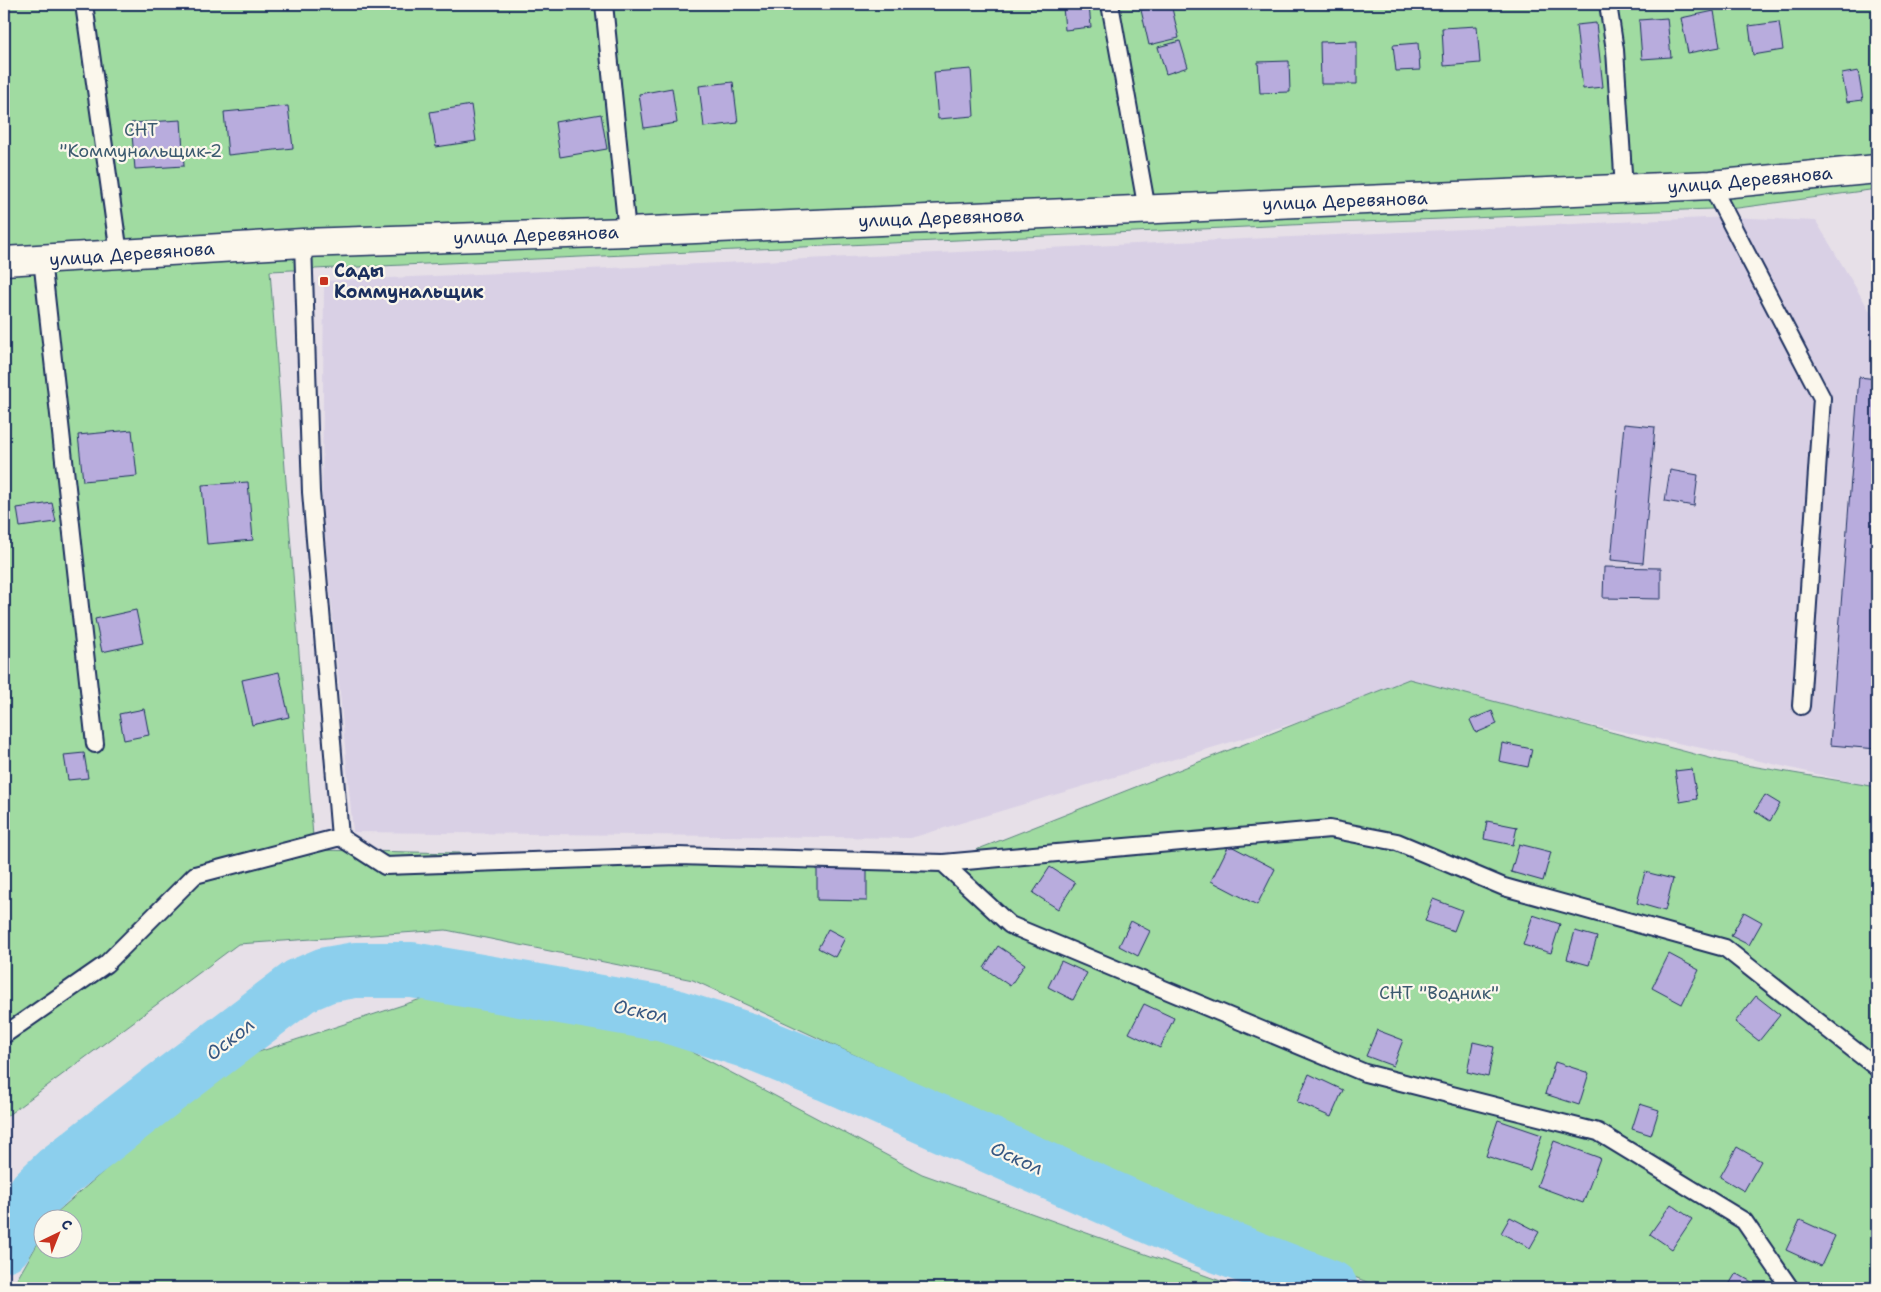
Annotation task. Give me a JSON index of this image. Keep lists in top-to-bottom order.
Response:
{
  "streets": {
    "street": ["улица Деревянова"]
  },
  "water": ["Оскол"],
  "parks": ["СНТ \"Коммунальщик-2", "СНТ \"Водник\""],
  "places": {
    "transit": ["Сады Коммунальщик"]
  },
  "north": "top right"
}
